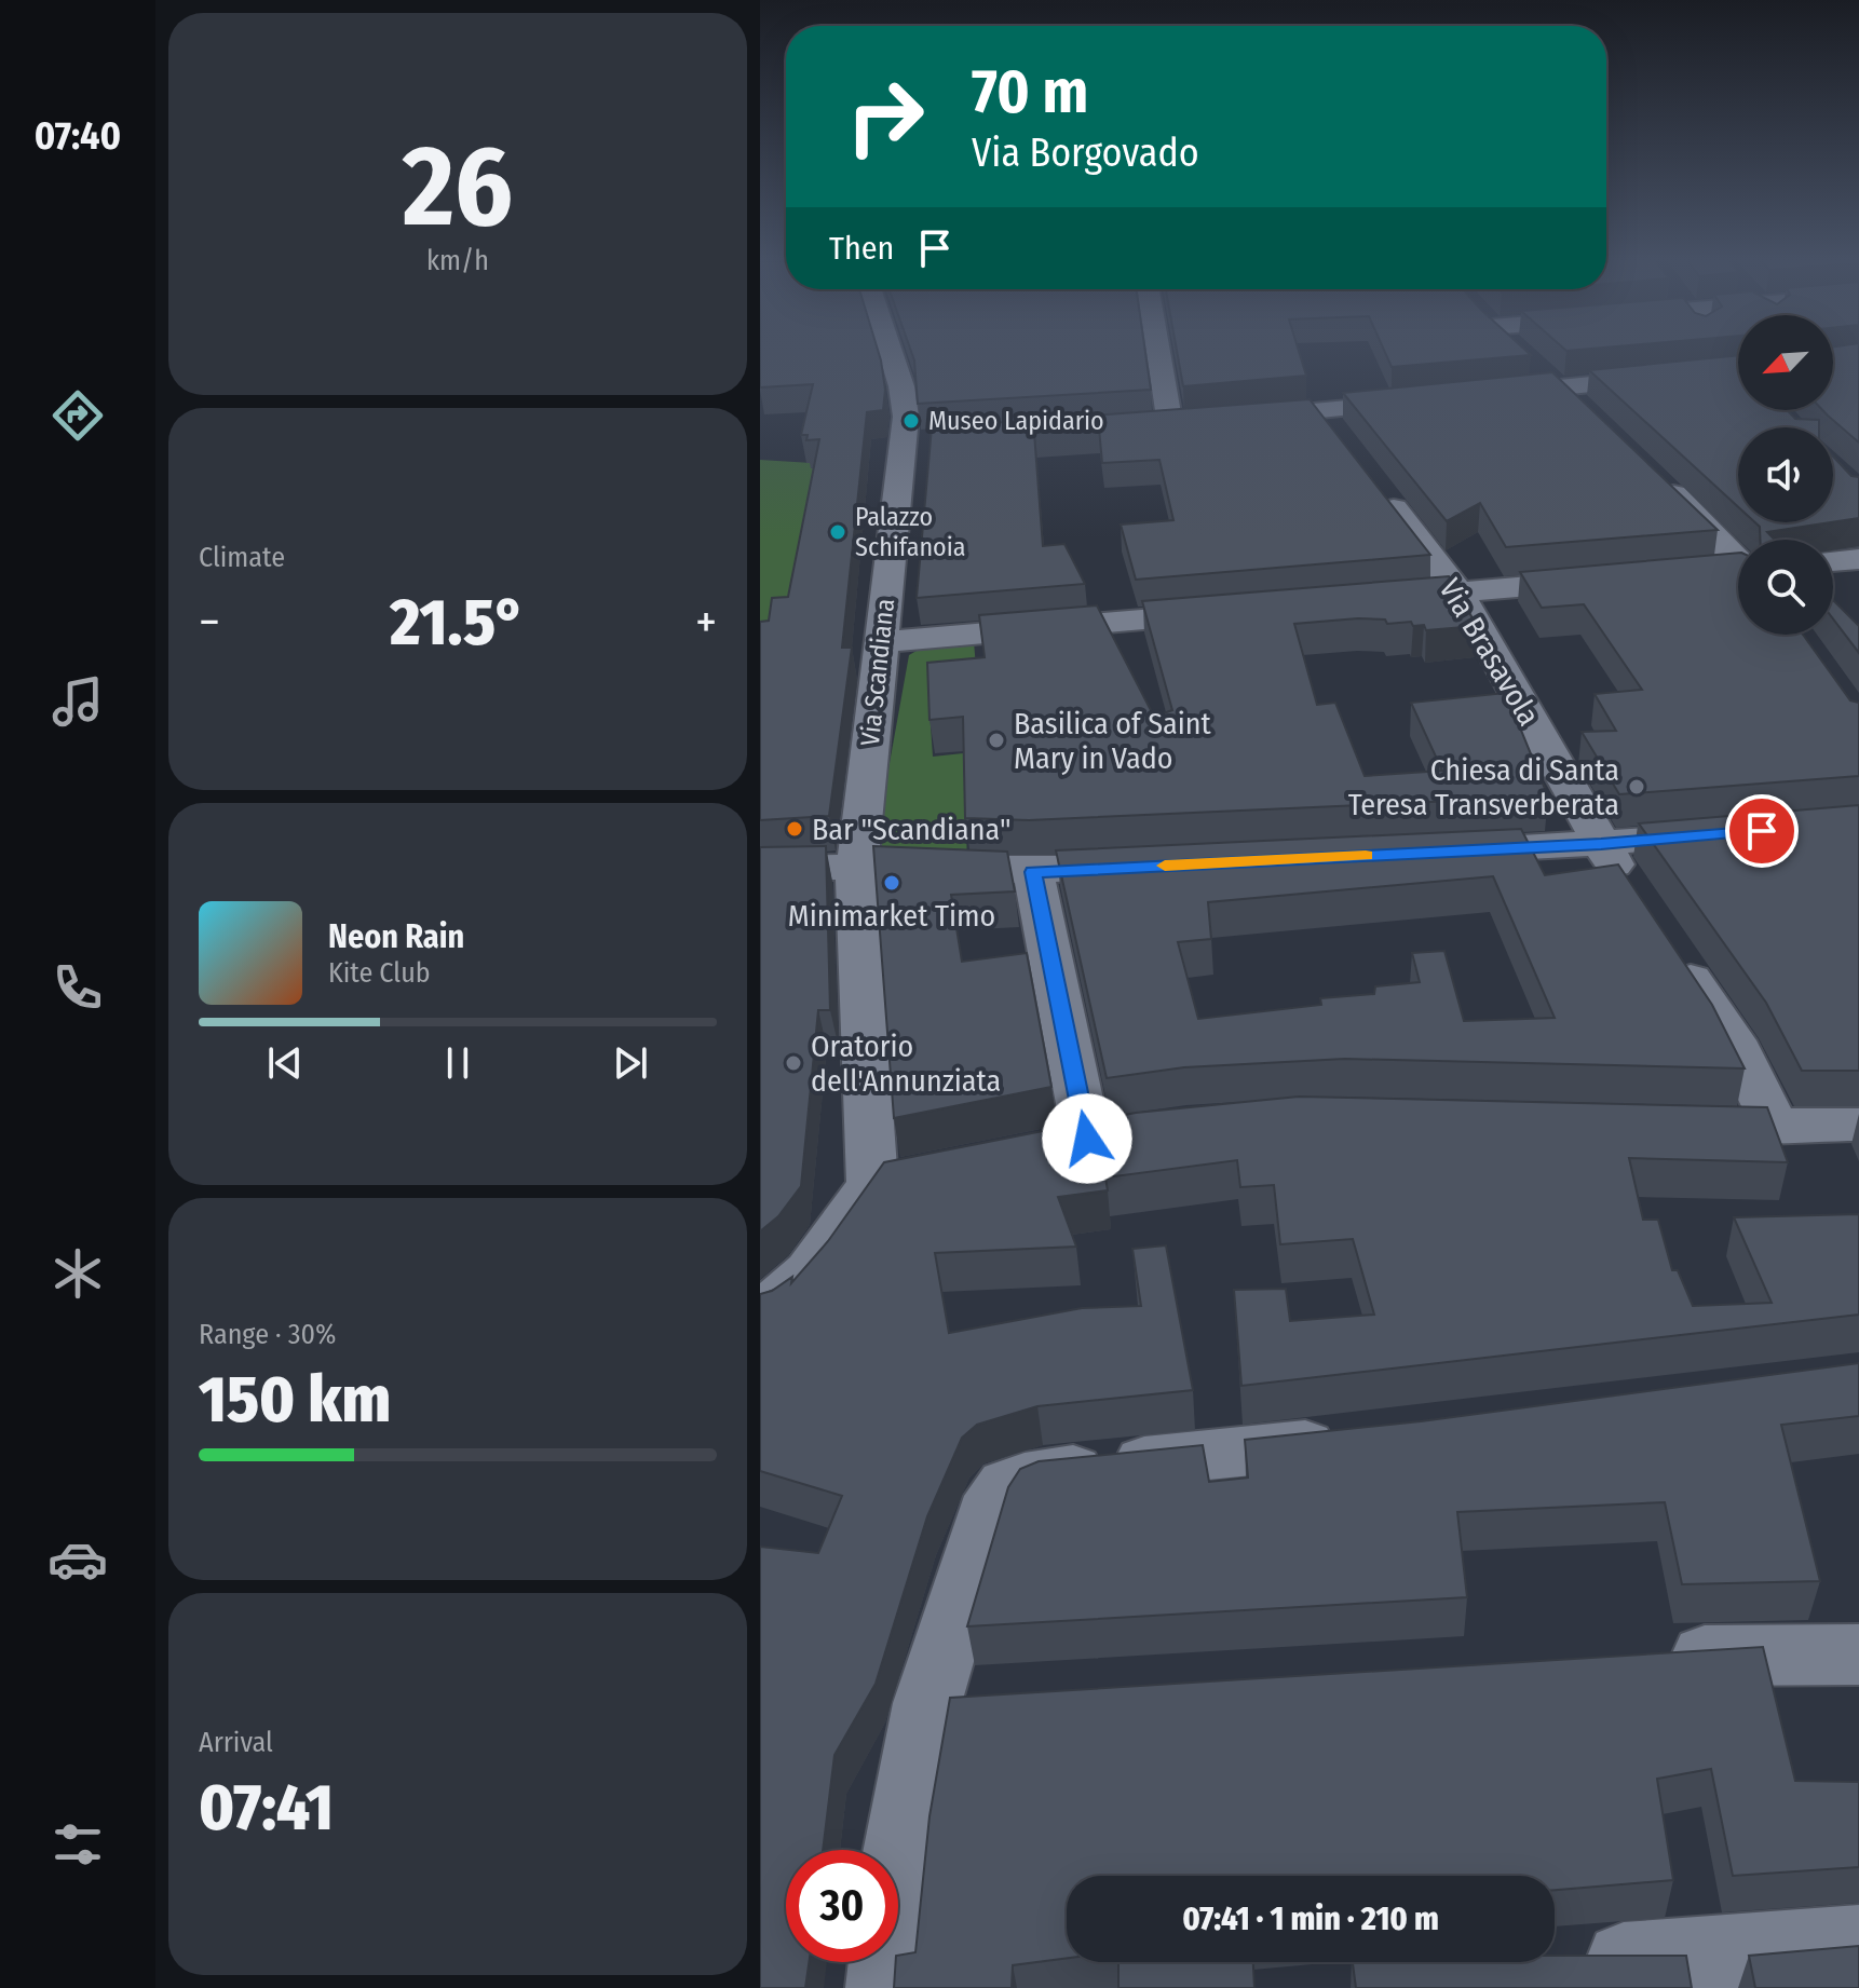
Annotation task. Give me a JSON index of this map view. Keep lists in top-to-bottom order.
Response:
{
  "streets": {
    "street": ["Via Brasavola", "Via Scandiana"]
  },
  "places": [
    "Museo Lapidario",
    "Palazzo Schifanoia",
    "Basilica of Saint Mary in Vado",
    "Chiesa di Santa Teresa Transverberata",
    "Bar \"Scandiana\"",
    "Minimarket Timo",
    "Oratorio dell'Annunziata"
  ],
  "north": "bottom left",
  "page": {
    "tabs": "07:40",
    "tile": [
      ["26", "km/h"],
      "Climate",
      ["Range · 30%", "150 km"],
      ["Arrival", "07:41"]
    ],
    "turn": ["70 m", "Via Borgovado"],
    "then": "Then",
    "heat": ["−", "21.5°", "+"],
    "song": ["Neon Rain", "Kite Club"],
    "limit": "30",
    "trip": "07:41 · 1 min · 210 m"
  }
}
